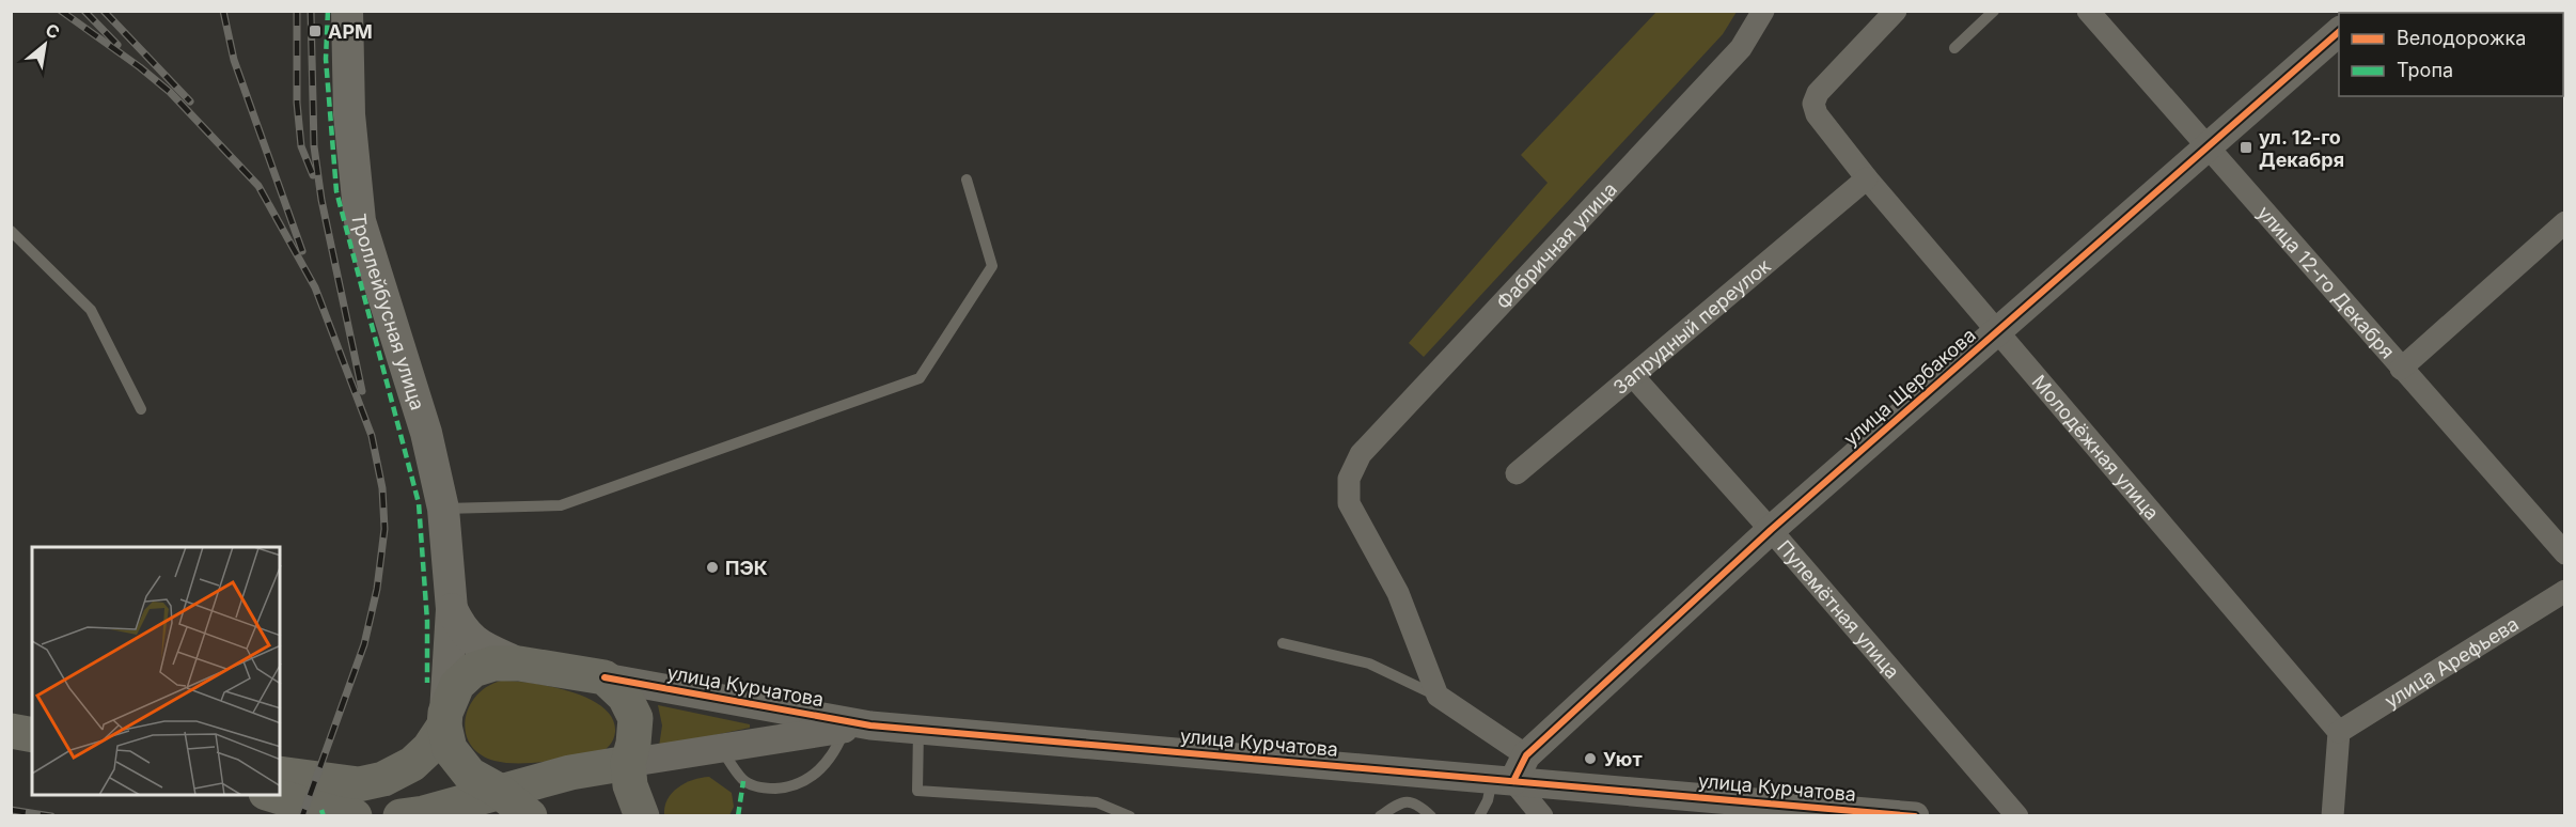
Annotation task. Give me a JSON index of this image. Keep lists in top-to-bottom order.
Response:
{
  "streets": {
    "main road": ["Троллейбусная улица"],
    "street": [
      "Фабричная улица",
      "улица 12-го Декабря",
      "Запрудный переулок",
      "улица Щербакова",
      "Молодёжная улица",
      "Пулемётная улица",
      "улица Арефьева",
      "улица Курчатова"
    ]
  },
  "crossings": [
    ["улица 12-го Декабря", "улица Щербакова"],
    ["Троллейбусная улица", "улица Курчатова"],
    ["Запрудный переулок", "Молодёжная улица"],
    ["Запрудный переулок", "Пулемётная улица"],
    ["улица Щербакова", "Молодёжная улица"],
    ["улица Щербакова", "Пулемётная улица"],
    ["улица Щербакова", "улица Курчатова"],
    ["Молодёжная улица", "улица Арефьева"]
  ],
  "places": {
    "transit": ["АРМ", "ул. 12-го Декабря"],
    "other": ["ПЭК", "Уют"]
  },
  "legend": ["Велодорожка", "Тропа"],
  "north": "top right"
}
